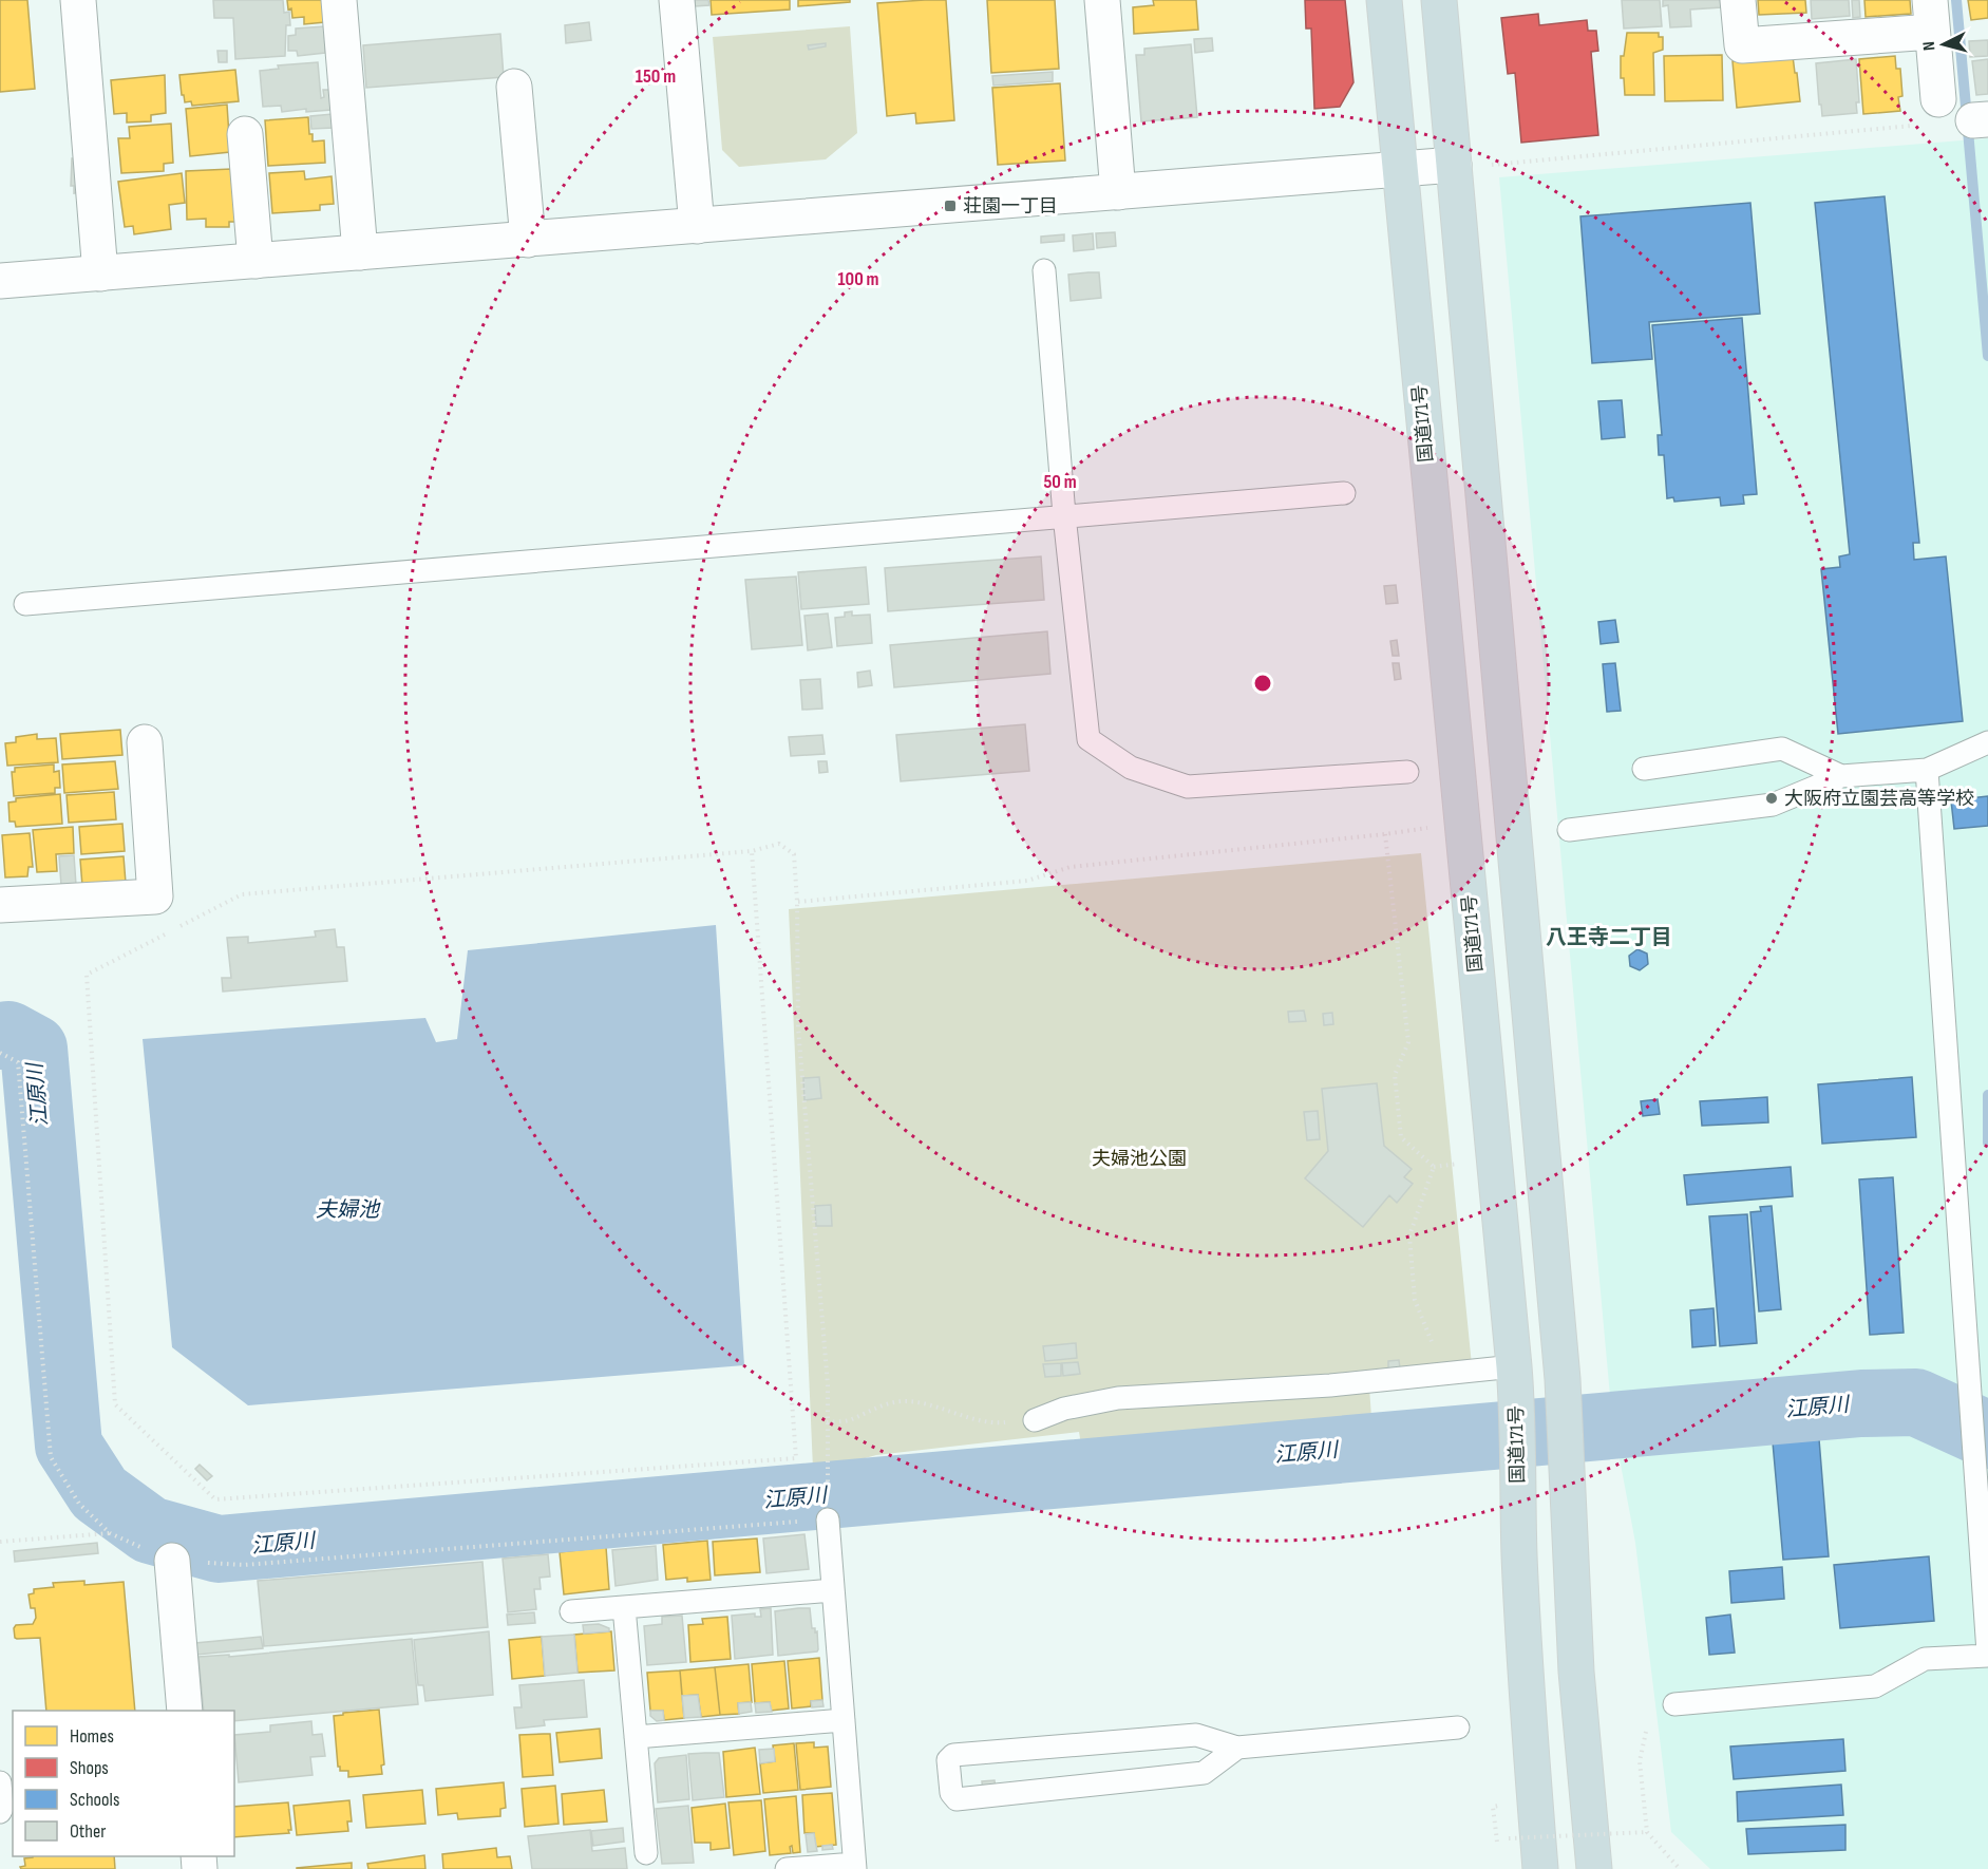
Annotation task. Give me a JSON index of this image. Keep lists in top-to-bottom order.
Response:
{
  "streets": {
    "highway": ["国道171号"]
  },
  "districts": ["八王寺二丁目"],
  "water": ["江原川", "夫婦池"],
  "parks": ["夫婦池公園"],
  "places": {
    "transit": ["荘園一丁目"],
    "other": ["大阪府立園芸高等学校"]
  },
  "legend": [
    "Homes",
    "Shops",
    "Schools",
    "Other"
  ],
  "north": "left",
  "rings": ["150 m", "100 m", "50 m"]
}
